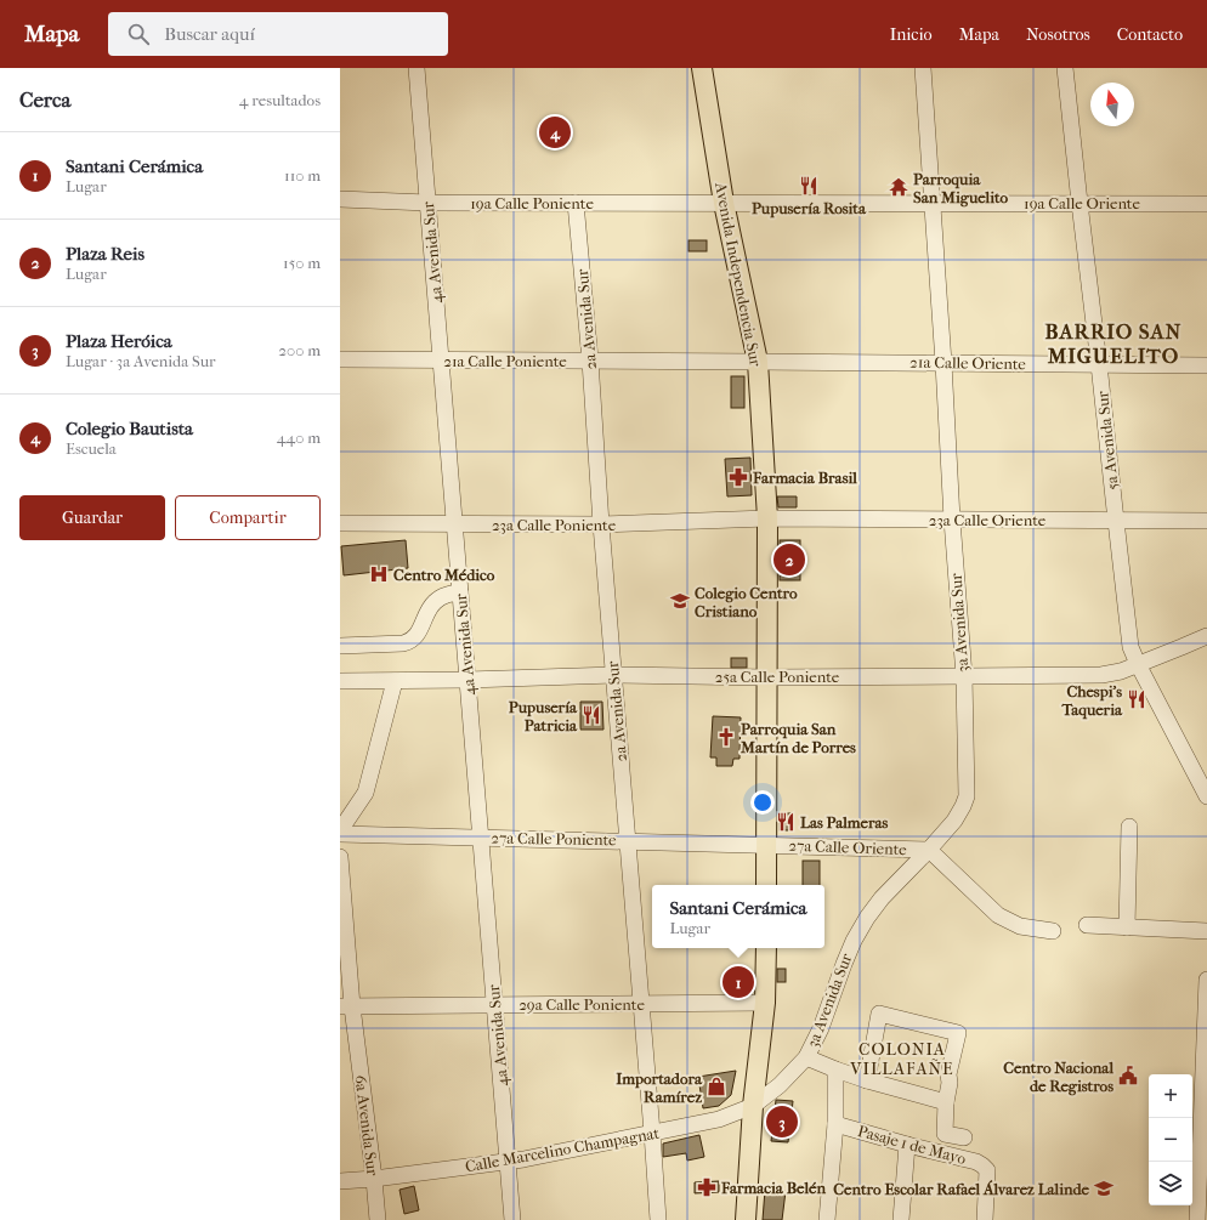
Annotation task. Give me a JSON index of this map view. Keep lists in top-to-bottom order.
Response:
{
  "streets": {
    "main road": ["Avenida Independencia Sur"],
    "street": [
      "19a Calle Poniente",
      "19a Calle Oriente",
      "4a Avenida Sur",
      "2a Avenida Sur",
      "21a Calle Poniente",
      "21a Calle Oriente",
      "5a Avenida Sur",
      "23a Calle Oriente",
      "23a Calle Poniente",
      "3a Avenida Sur",
      "25a Calle Poniente",
      "27a Calle Poniente",
      "27a Calle Oriente",
      "29a Calle Poniente",
      "6a Avenida Sur",
      "Pasaje 1 de Mayo",
      "Calle Marcelino Champagnat"
    ]
  },
  "crossings": [
    ["19a Calle Poniente", "19a Calle Oriente"],
    ["19a Calle Poniente", "4a Avenida Sur"],
    ["19a Calle Poniente", "Avenida Independencia Sur"],
    ["19a Calle Poniente", "2a Avenida Sur"],
    ["19a Calle Oriente", "Avenida Independencia Sur"],
    ["19a Calle Oriente", "5a Avenida Sur"],
    ["19a Calle Oriente", "3a Avenida Sur"],
    ["4a Avenida Sur", "21a Calle Poniente"],
    ["4a Avenida Sur", "23a Calle Poniente"],
    ["4a Avenida Sur", "25a Calle Poniente"],
    ["4a Avenida Sur", "27a Calle Poniente"],
    ["4a Avenida Sur", "29a Calle Poniente"],
    ["4a Avenida Sur", "Calle Marcelino Champagnat"],
    ["Avenida Independencia Sur", "21a Calle Poniente"],
    ["Avenida Independencia Sur", "21a Calle Oriente"],
    ["Avenida Independencia Sur", "23a Calle Oriente"],
    ["Avenida Independencia Sur", "23a Calle Poniente"],
    ["Avenida Independencia Sur", "25a Calle Poniente"],
    ["Avenida Independencia Sur", "27a Calle Poniente"],
    ["Avenida Independencia Sur", "27a Calle Oriente"],
    ["2a Avenida Sur", "21a Calle Poniente"],
    ["2a Avenida Sur", "23a Calle Poniente"],
    ["2a Avenida Sur", "25a Calle Poniente"],
    ["2a Avenida Sur", "27a Calle Poniente"],
    ["2a Avenida Sur", "29a Calle Poniente"],
    ["2a Avenida Sur", "Calle Marcelino Champagnat"],
    ["21a Calle Poniente", "21a Calle Oriente"],
    ["21a Calle Oriente", "5a Avenida Sur"],
    ["21a Calle Oriente", "3a Avenida Sur"],
    ["5a Avenida Sur", "23a Calle Oriente"],
    ["5a Avenida Sur", "25a Calle Poniente"],
    ["23a Calle Oriente", "23a Calle Poniente"],
    ["23a Calle Oriente", "3a Avenida Sur"],
    ["3a Avenida Sur", "25a Calle Poniente"],
    ["3a Avenida Sur", "27a Calle Oriente"],
    ["3a Avenida Sur", "Calle Marcelino Champagnat"],
    ["27a Calle Poniente", "27a Calle Oriente"],
    ["29a Calle Poniente", "6a Avenida Sur"],
    ["6a Avenida Sur", "Calle Marcelino Champagnat"]
  ],
  "districts": ["BARRIO SAN MIGUELITO", "COLONIA VILLAFAÑE"],
  "places": {
    "restaurant": [
      "Pupusería Rosita",
      "Chespi's Taqueria",
      "Pupusería Patricia",
      "Las Palmeras"
    ],
    "temple": ["Parroquia San Miguelito"],
    "pharmacy": ["Farmacia Brasil", "Farmacia Belén"],
    "hospital": ["Centro Médico"],
    "school or university": ["Colegio Centro Cristiano", "Centro Escolar Rafael Álvarez Lalinde"],
    "church": ["Parroquia San Martín de Porres"],
    "public building": ["Centro Nacional de Registros"],
    "shop": ["Importadora Ramírez"]
  },
  "north": "top",
  "page": {
    "header": "Mapa",
    "search": "Buscar aquí",
    "nav": [
      "Inicio",
      "Mapa",
      "Nosotros",
      "Contacto"
    ],
    "heading": ["Cerca", "4 resultados"],
    "pins": [
      "4",
      "2",
      "1",
      "3"
    ],
    "list": [
      {
        "mark": "1",
        "name": "Santani Cerámica",
        "note": "Lugar",
        "value": "110 m"
      },
      {
        "mark": "2",
        "name": "Plaza Reis",
        "note": "Lugar",
        "value": "150 m"
      },
      {
        "mark": "3",
        "name": "Plaza Heróica",
        "note": "Lugar · 3a Avenida Sur",
        "value": "200 m"
      },
      {
        "mark": "4",
        "name": "Colegio Bautista",
        "note": "Escuela",
        "value": "440 m"
      }
    ],
    "buttons": ["Guardar", "Compartir"],
    "popup": ["Santani Cerámica", "Lugar"],
    "map_buttons": ["+", "−"]
  }
}
